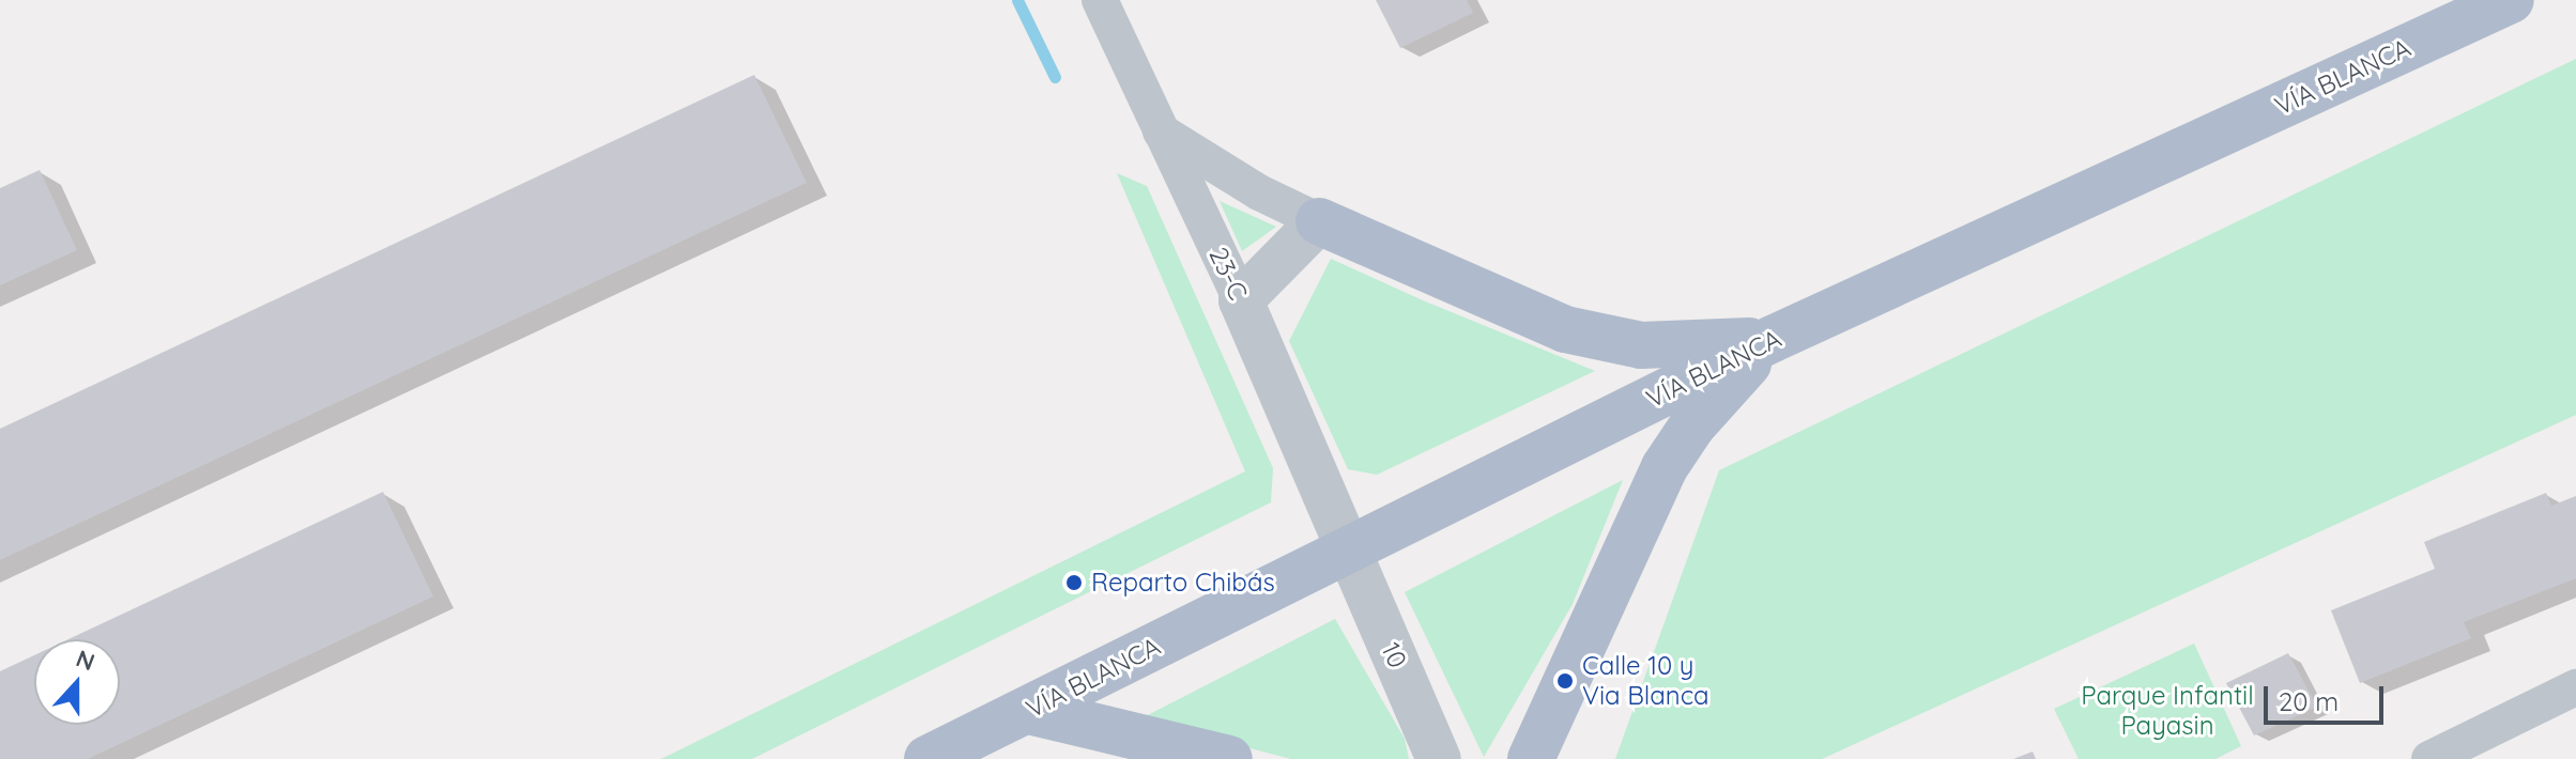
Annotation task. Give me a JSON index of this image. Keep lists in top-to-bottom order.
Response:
{
  "streets": {
    "main road": ["VÍA BLANCA"],
    "street": ["23-C", "10"]
  },
  "crossings": [
    ["VÍA BLANCA", "23-C"],
    ["VÍA BLANCA", "10"],
    ["23-C", "10"]
  ],
  "parks": ["Parque Infantil Payasin"],
  "places": ["Reparto Chibás", "Calle 10 y Via Blanca"],
  "scale_bar": "20 m",
  "north": "top"
}
